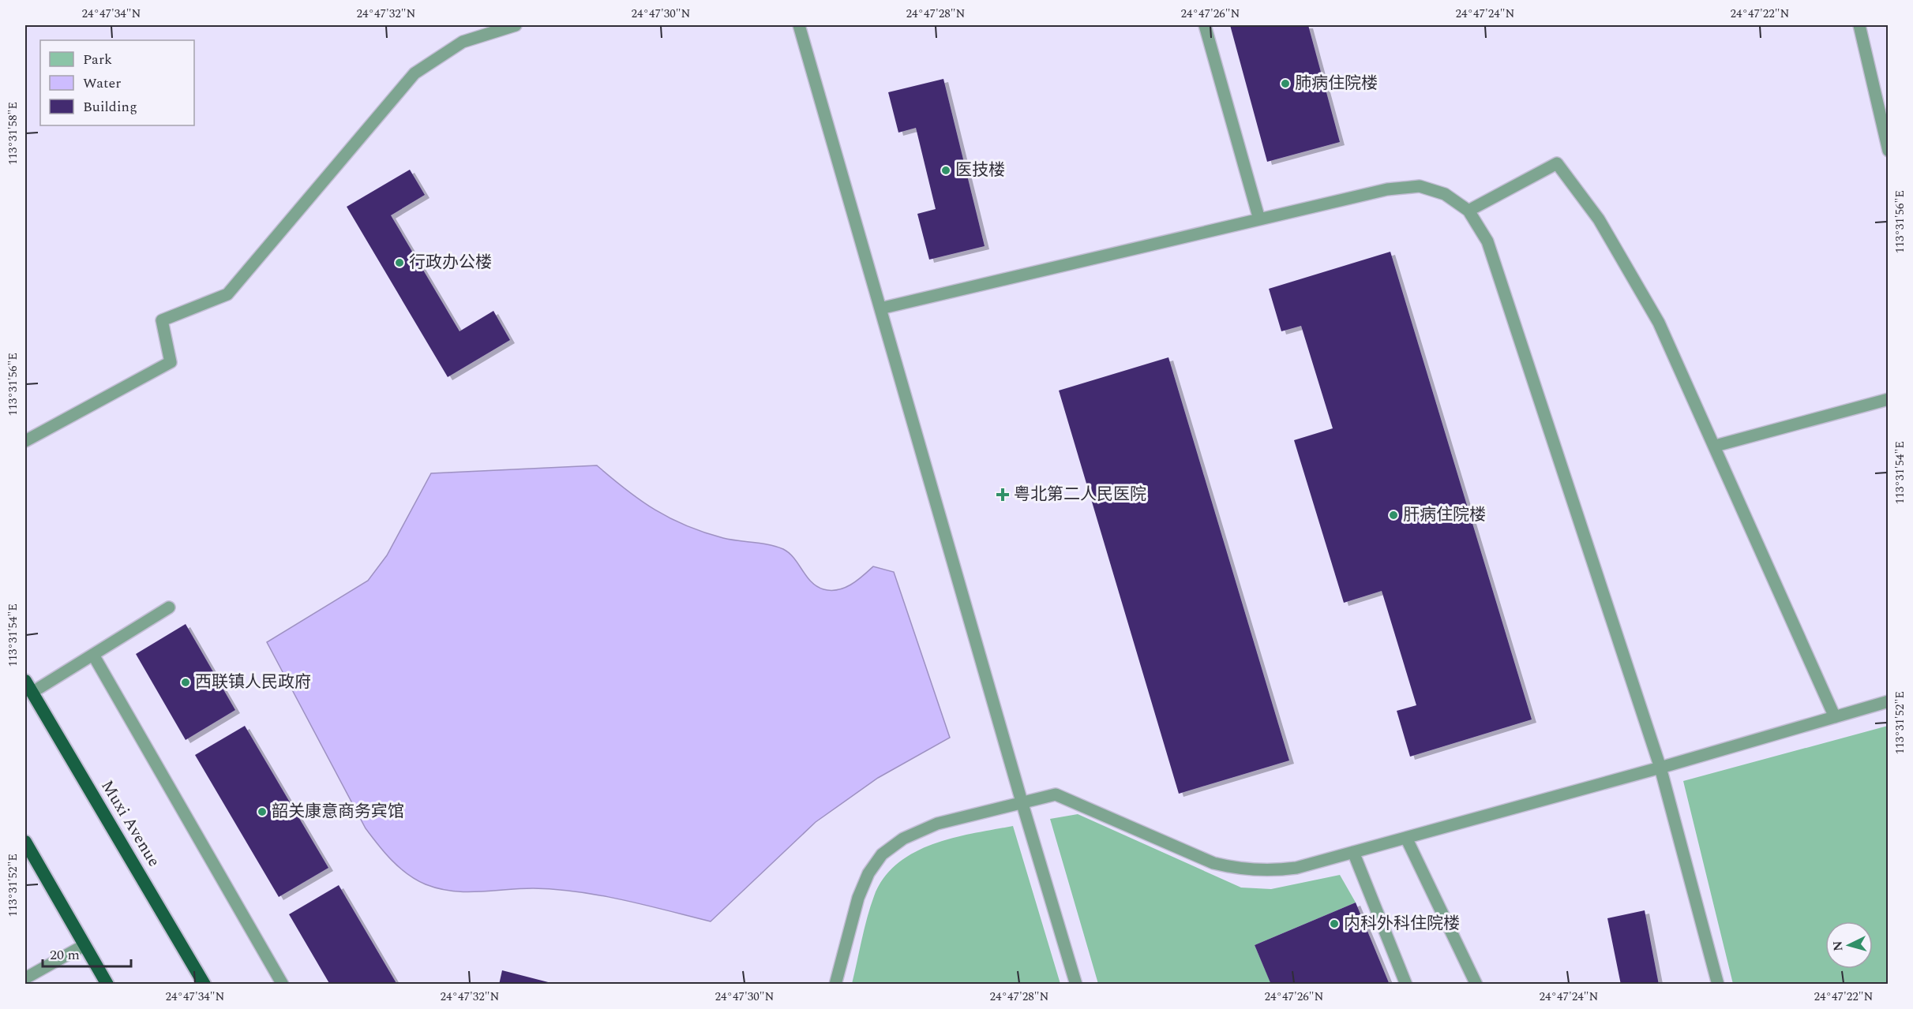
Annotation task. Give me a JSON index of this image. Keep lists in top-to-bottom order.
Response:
{
  "streets": {
    "highway": ["Muxi Avenue"]
  },
  "places": {
    "other": [
      "肺病住院楼",
      "医技楼",
      "行政办公楼",
      "肝病住院楼",
      "西联镇人民政府",
      "韶关康意商务宾馆",
      "内科外科住院楼"
    ],
    "health": ["粤北第二人民医院"]
  },
  "legend": ["Park", "Water", "Building"],
  "scale_bar": "20 m",
  "north": "left",
  "coordinates": [
    "24°47'34\"N",
    "24°47'32\"N",
    "24°47'30\"N",
    "24°47'28\"N",
    "24°47'26\"N",
    "24°47'24\"N",
    "24°47'22\"N",
    "113°31'58\"E",
    "113°31'56\"E",
    "113°31'54\"E",
    "113°31'52\"E"
  ]
}
